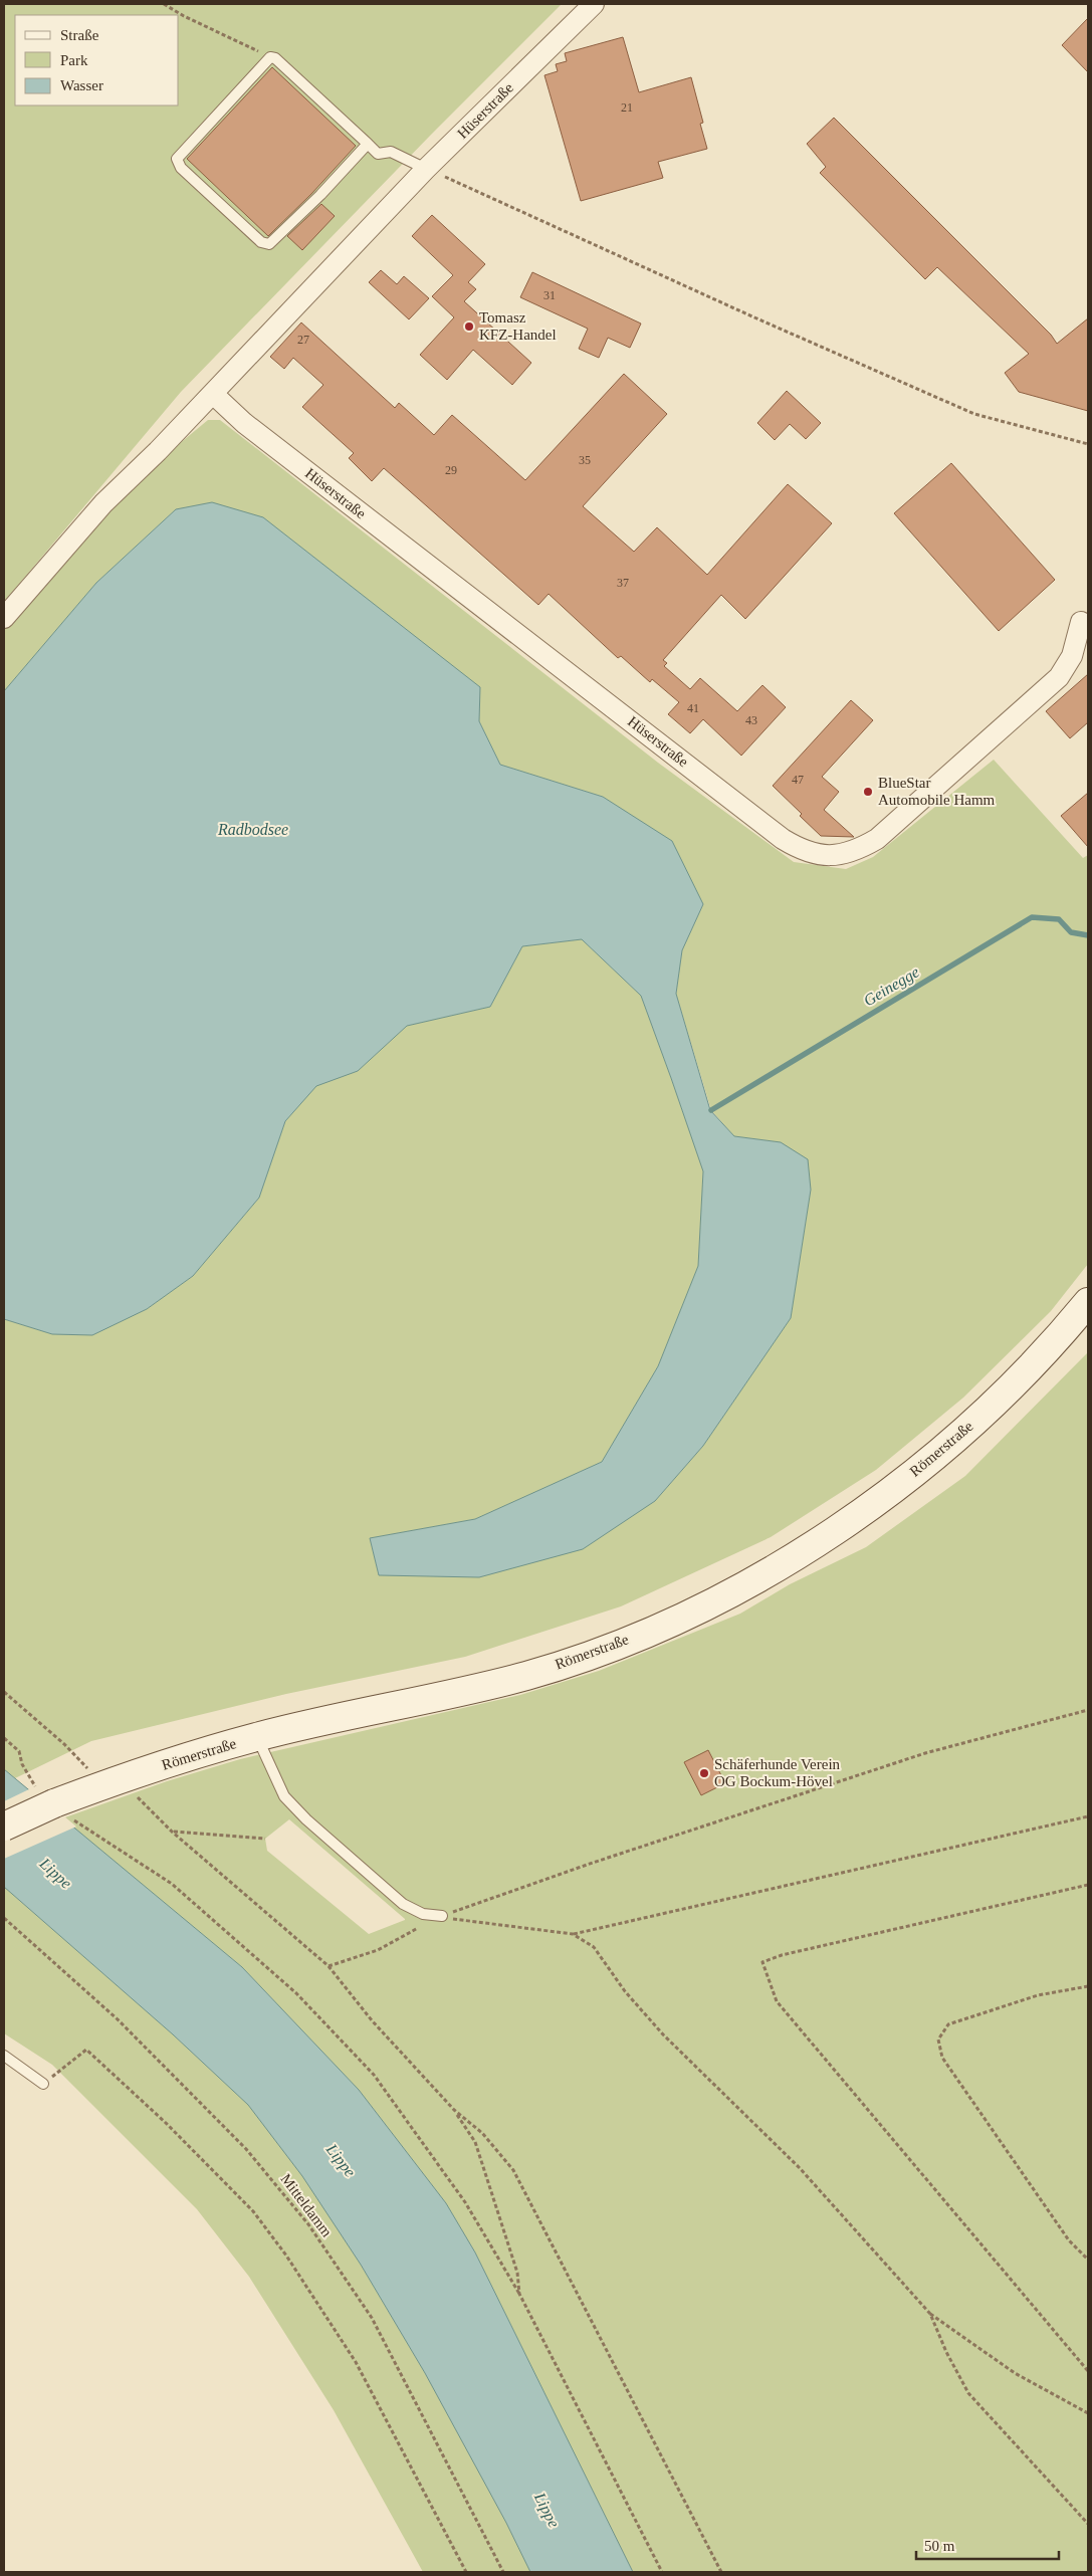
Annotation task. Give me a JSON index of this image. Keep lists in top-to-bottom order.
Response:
{
  "streets": {
    "main road": ["Römerstraße"],
    "street": ["Hüserstraße"],
    "path": ["Mitteldamm"]
  },
  "water": ["Radbodsee", "Geinegge", "Lippe"],
  "places": ["Tomasz KFZ-Handel", "BlueStar Automobile Hamm", "Schäferhunde Verein OG Bockum-Hövel"],
  "house_numbers": [
    "21",
    "31",
    "27",
    "35",
    "29",
    "37",
    "41",
    "43",
    "47"
  ],
  "legend": ["Straße", "Park", "Wasser"],
  "scale_bar": "50 m"
}
